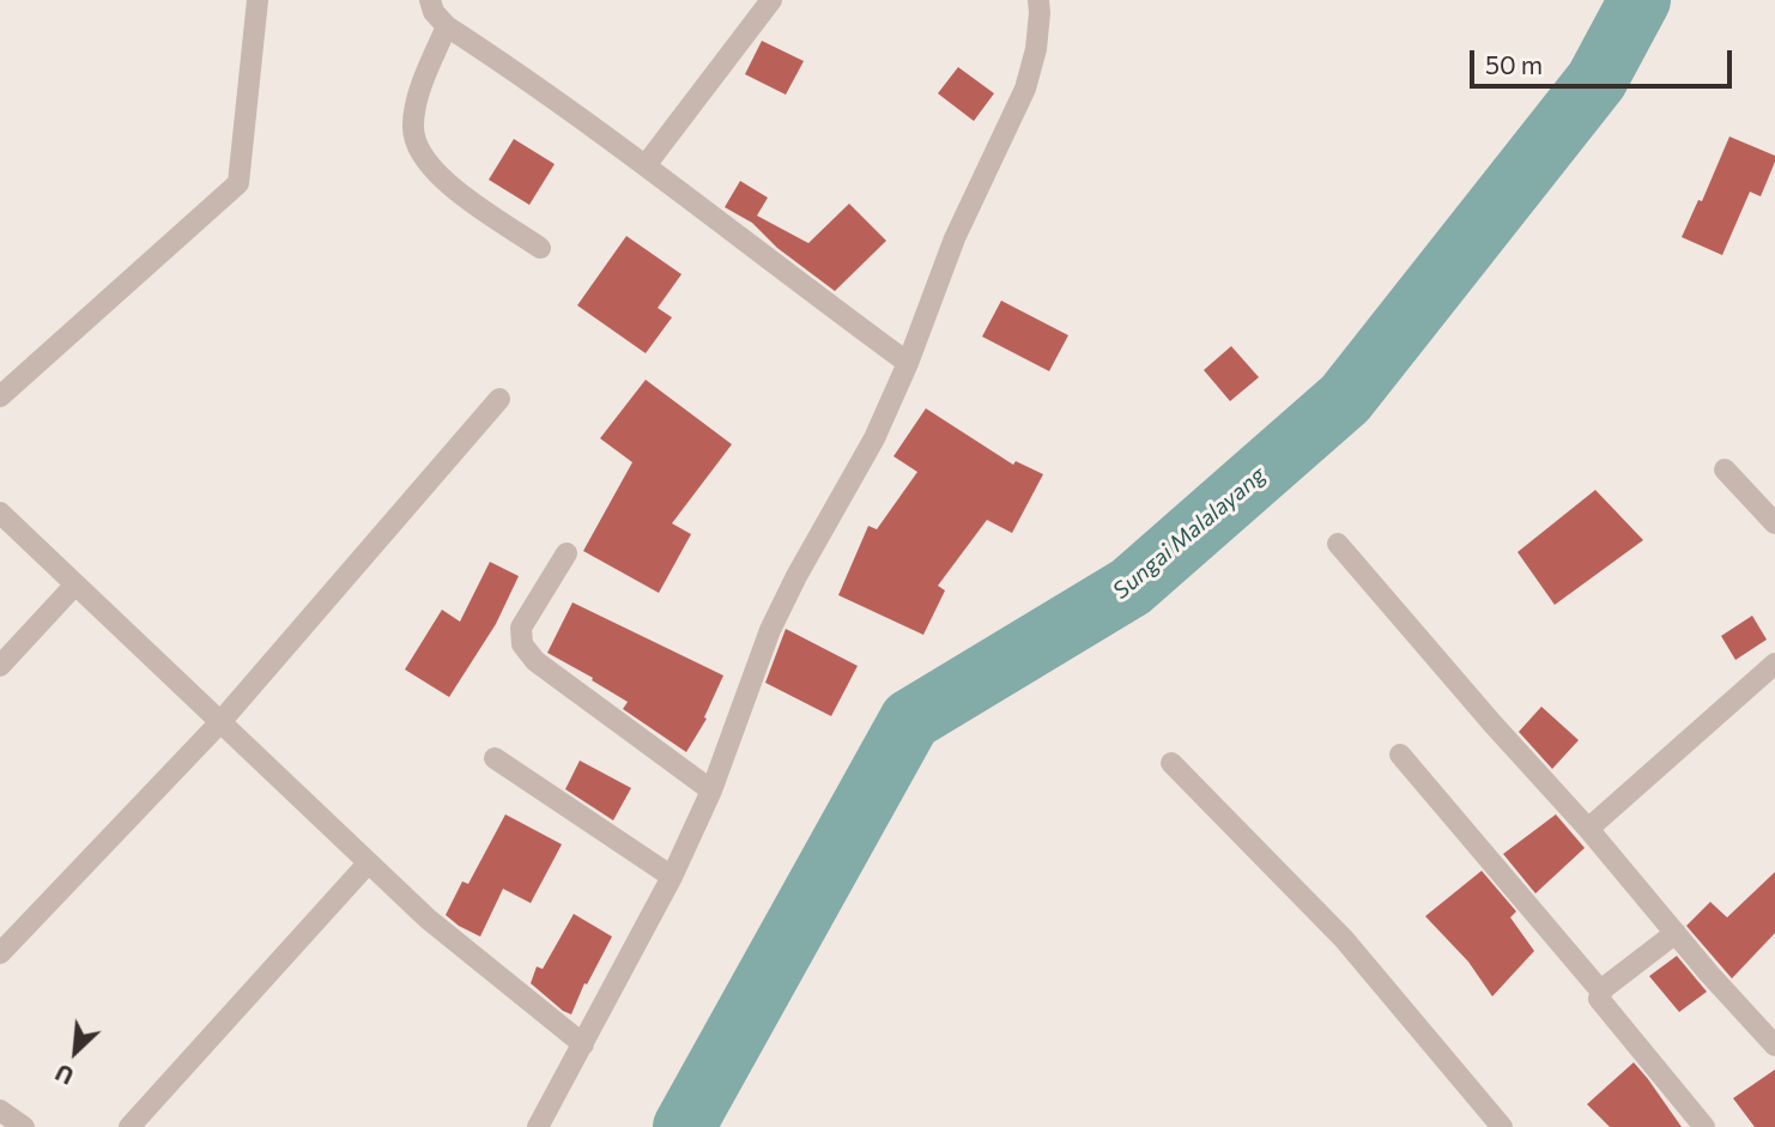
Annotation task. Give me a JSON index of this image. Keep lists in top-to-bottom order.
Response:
{
  "water": ["Sungai Malalayang"],
  "scale_bar": "50 m",
  "north": "bottom left"
}
